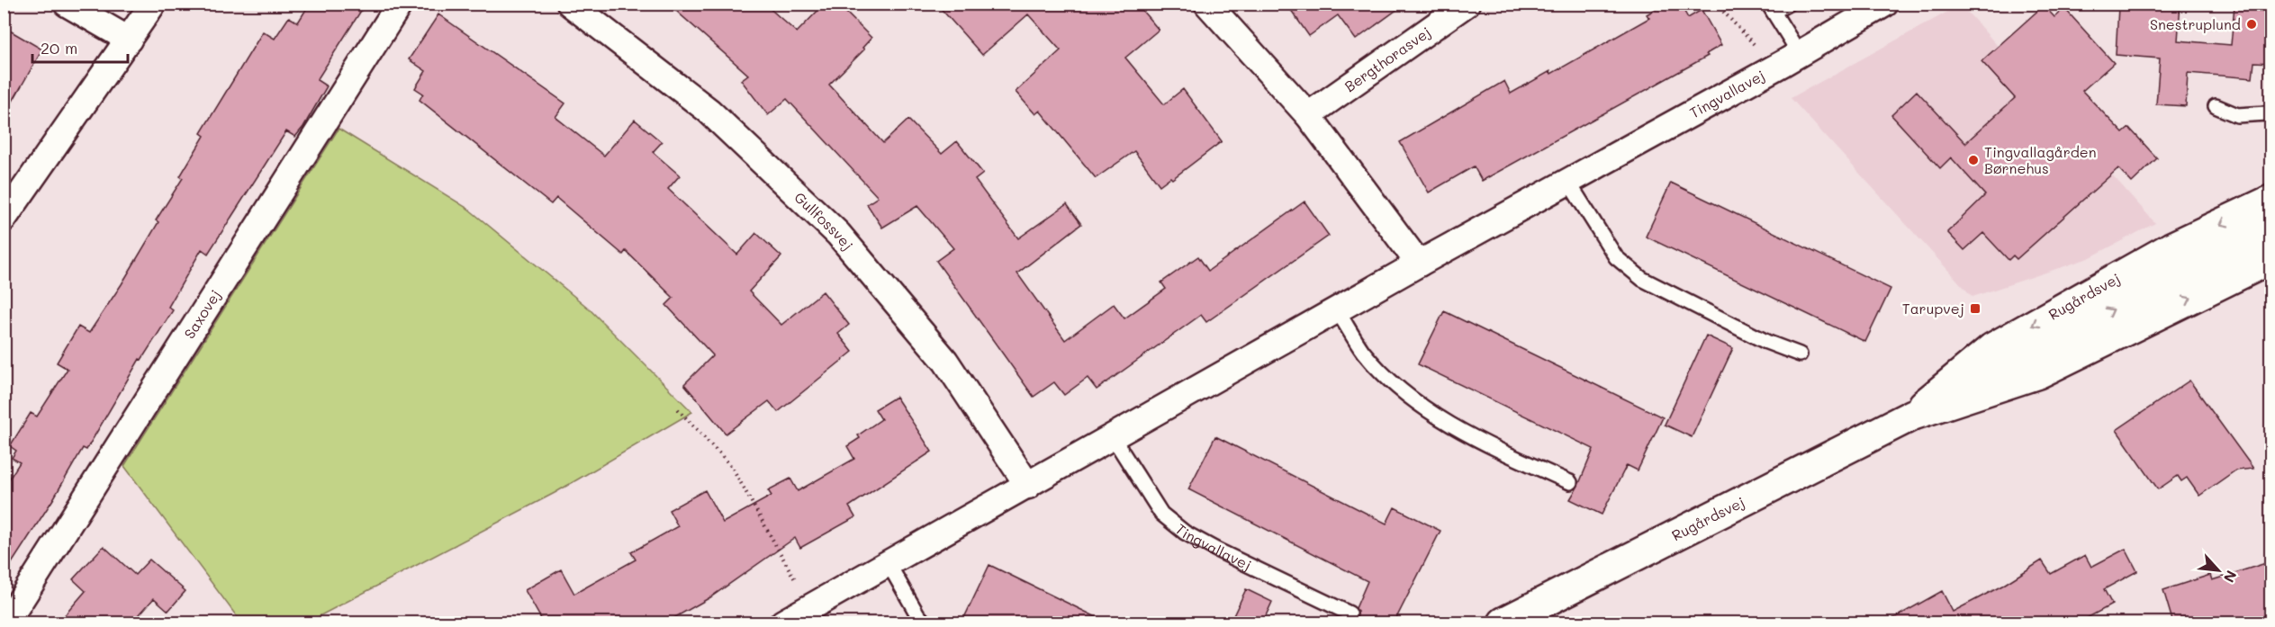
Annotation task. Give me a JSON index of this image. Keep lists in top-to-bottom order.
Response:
{
  "streets": {
    "main road": ["Rugårdsvej"],
    "street": [
      "Bergthorasvej",
      "Tingvallavej",
      "Gullfossvej",
      "Saxovej"
    ]
  },
  "crossings": [
    ["Tingvallavej", "Gullfossvej"]
  ],
  "places": {
    "other": ["Snestruplund", "Tingvallagården Børnehus"],
    "transit": ["Tarupvej"]
  },
  "scale_bar": "20 m",
  "north": "bottom right"
}
